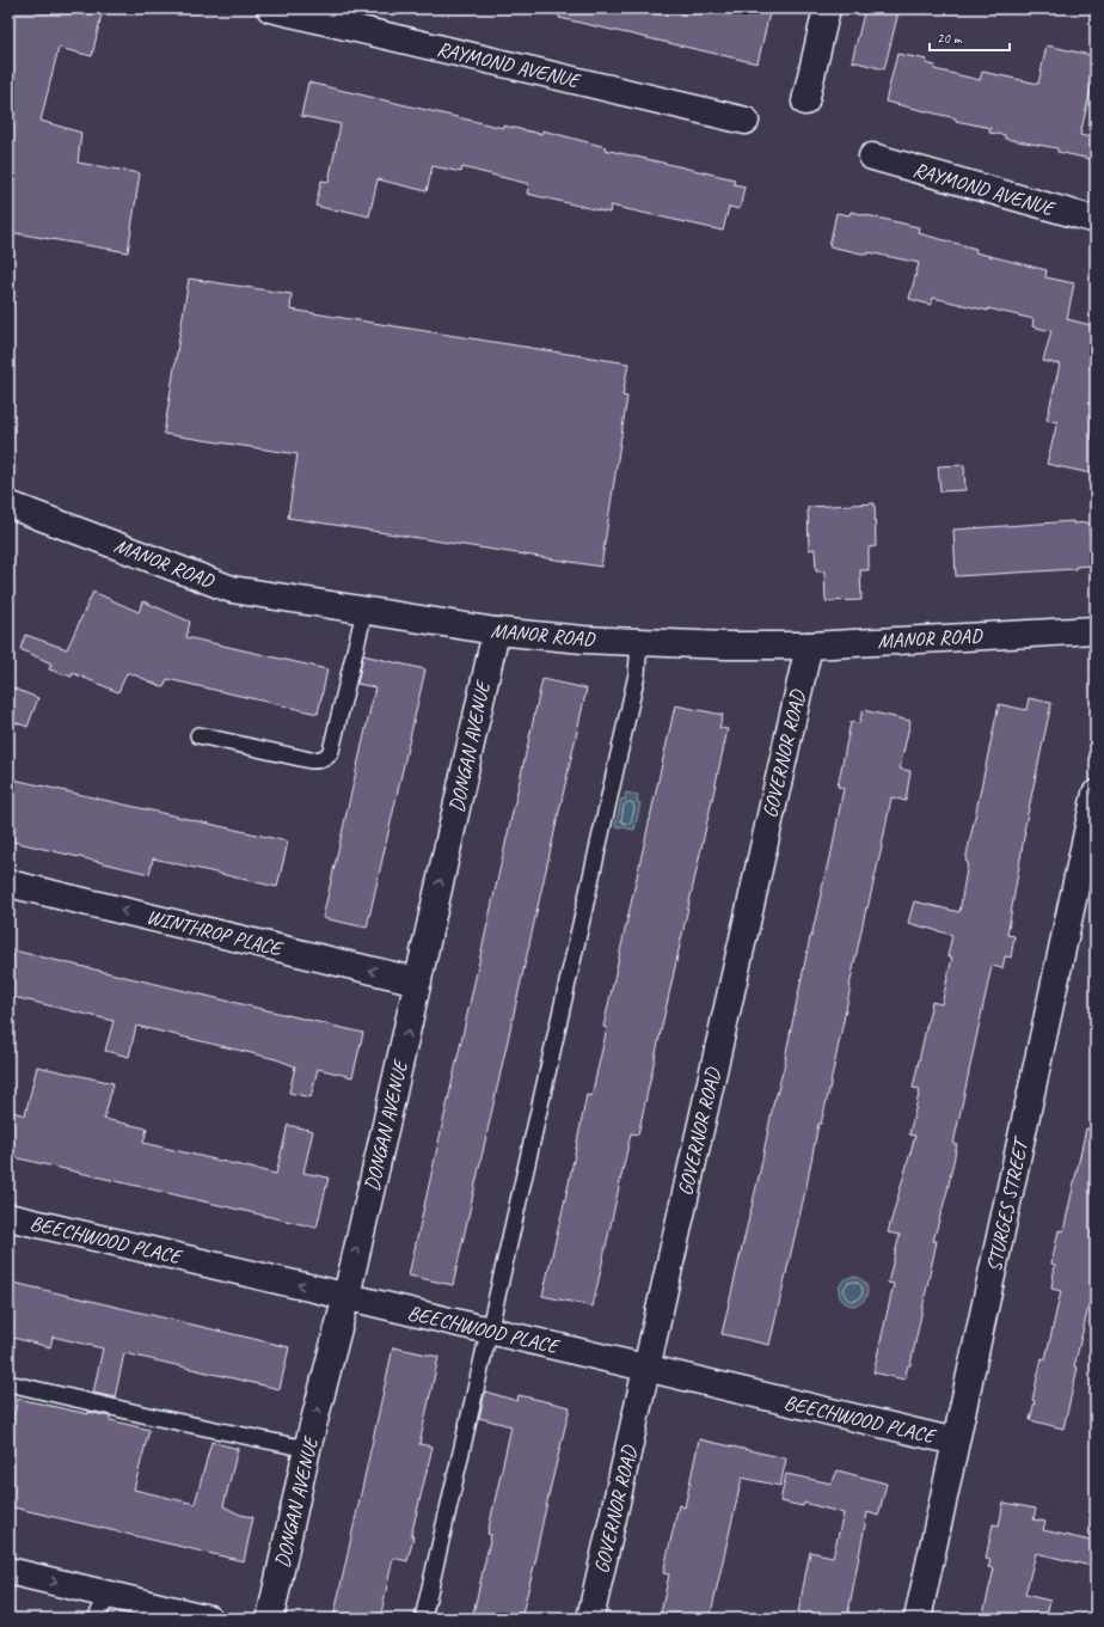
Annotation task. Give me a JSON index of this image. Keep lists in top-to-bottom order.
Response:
{
  "streets": {
    "street": [
      "RAYMOND AVENUE",
      "MANOR ROAD",
      "DONGAN AVENUE",
      "GOVERNOR ROAD",
      "WINTHROP PLACE",
      "STURGES STREET",
      "BEECHWOOD PLACE"
    ]
  },
  "crossings": [
    ["MANOR ROAD", "DONGAN AVENUE"],
    ["MANOR ROAD", "GOVERNOR ROAD"],
    ["DONGAN AVENUE", "WINTHROP PLACE"],
    ["DONGAN AVENUE", "BEECHWOOD PLACE"],
    ["GOVERNOR ROAD", "BEECHWOOD PLACE"],
    ["STURGES STREET", "BEECHWOOD PLACE"]
  ],
  "one_way": ["DONGAN AVENUE", "WINTHROP PLACE", "BEECHWOOD PLACE"],
  "scale_bar": "20 m"
}
